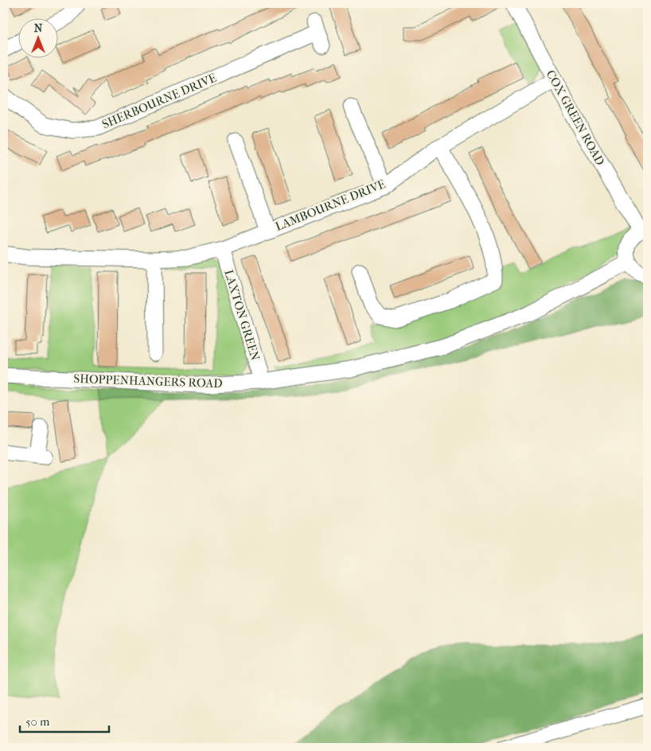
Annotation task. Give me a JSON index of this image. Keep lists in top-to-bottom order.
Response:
{
  "streets": {
    "street": [
      "SHERBOURNE DRIVE",
      "COX GREEN ROAD",
      "LAMBOURNE DRIVE",
      "LAXTON GREEN",
      "SHOPPENHANGERS ROAD"
    ]
  },
  "crossings": [
    ["COX GREEN ROAD", "LAMBOURNE DRIVE"],
    ["LAMBOURNE DRIVE", "LAXTON GREEN"],
    ["LAXTON GREEN", "SHOPPENHANGERS ROAD"]
  ],
  "scale_bar": "50 m",
  "north": "top"
}
